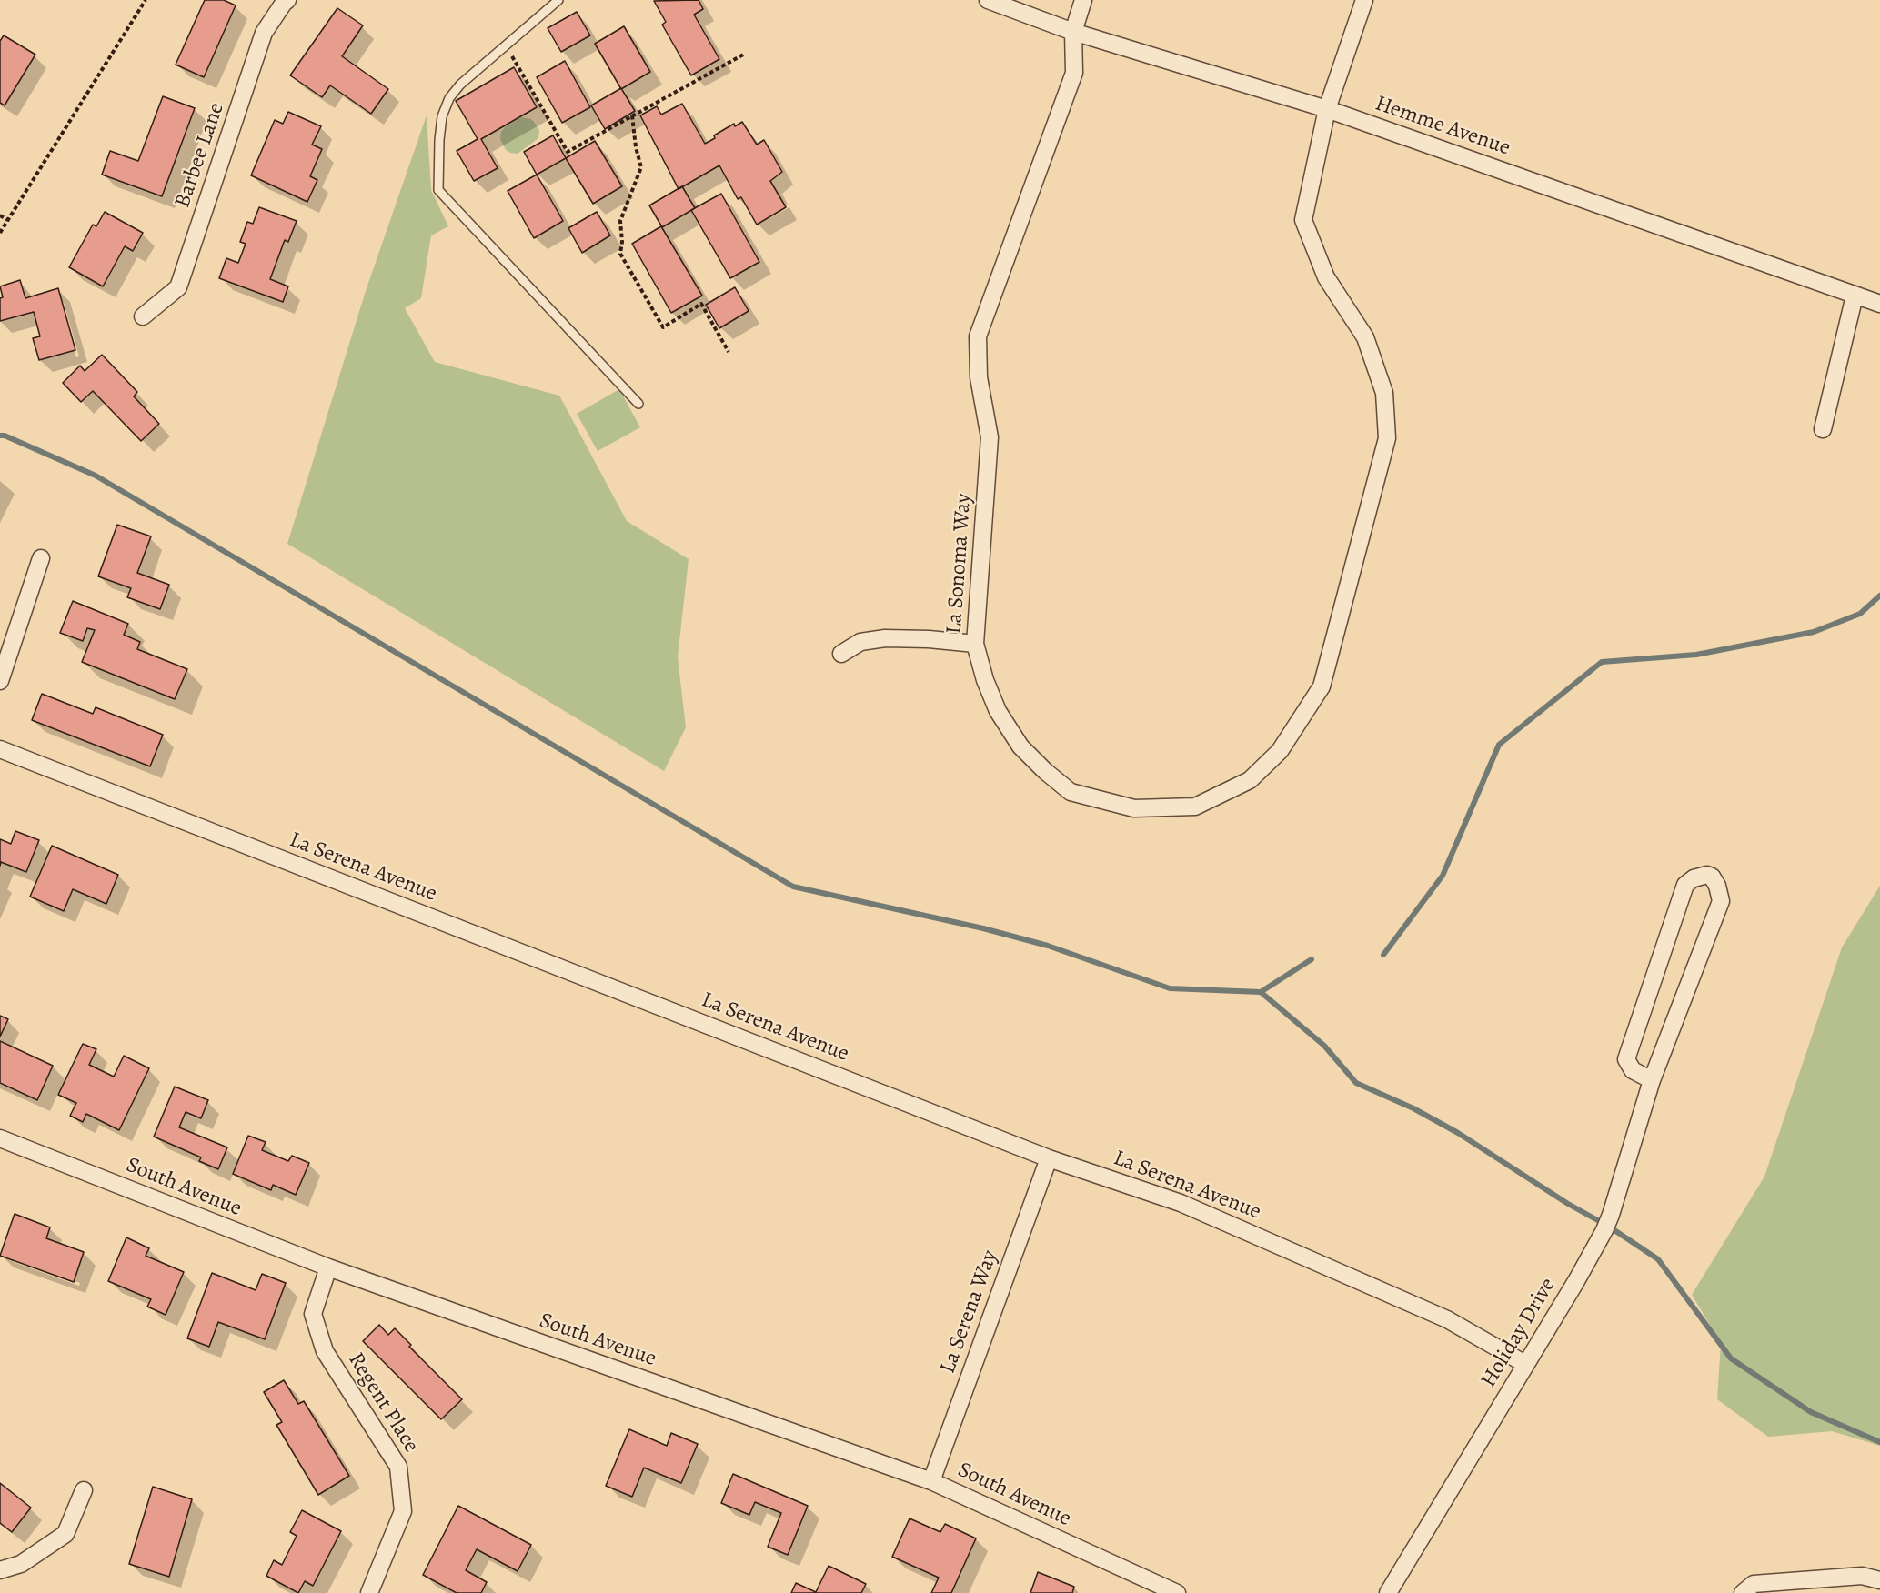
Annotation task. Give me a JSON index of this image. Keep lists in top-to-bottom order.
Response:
{
  "streets": {
    "street": [
      "Hemme Avenue",
      "Barbee Lane",
      "La Sonoma Way",
      "La Serena Avenue",
      "South Avenue",
      "La Serena Way",
      "Holiday Drive",
      "Regent Place"
    ]
  },
  "crossings": [
    ["Hemme Avenue", "La Sonoma Way"],
    ["La Serena Avenue", "La Serena Way"],
    ["La Serena Avenue", "Holiday Drive"],
    ["South Avenue", "La Serena Way"],
    ["South Avenue", "Regent Place"]
  ]
}
